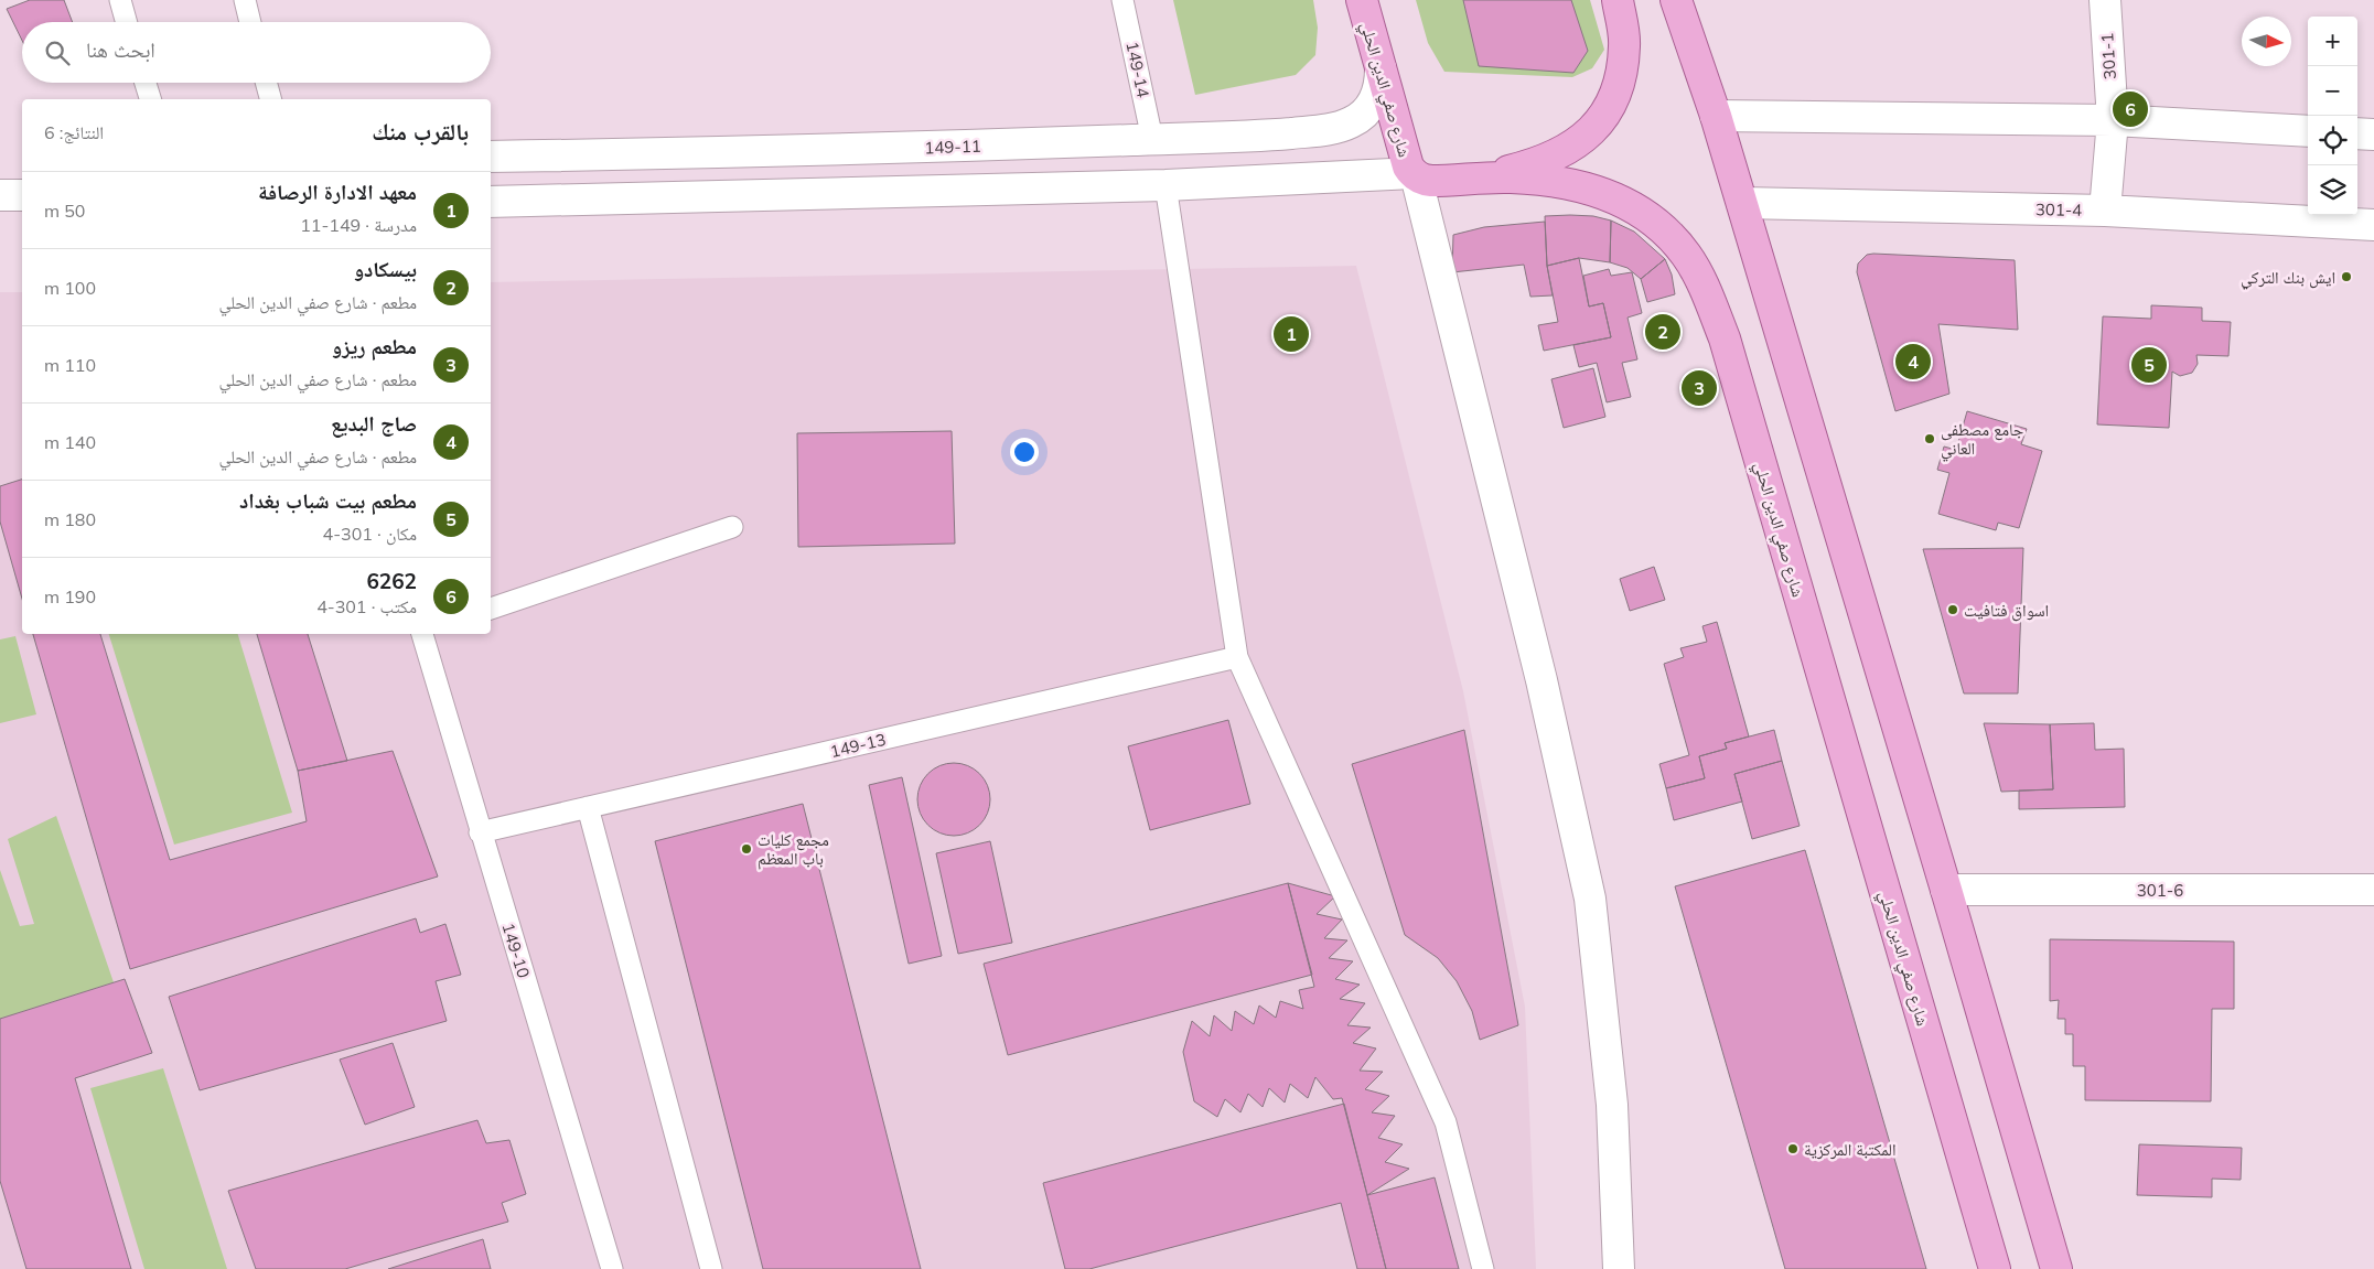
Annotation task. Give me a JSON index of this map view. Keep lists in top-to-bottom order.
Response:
{
  "streets": {
    "main road": ["شارع صفي الدين الحلي"],
    "street": [
      "301-1",
      "149-11",
      "301-4",
      "301-6"
    ],
    "lane": ["149-14", "149-13", "149-10"]
  },
  "crossings": [
    ["301-1", "301-4"],
    ["149-14", "149-11"],
    ["شارع صفي الدين الحلي", "149-11"],
    ["149-13", "149-10"]
  ],
  "places": [
    "ايش بنك التركي",
    "جامع مصطفى العاني",
    "اسواق فتافيت",
    "مجمع كليات باب المعظم",
    "المكتبة المركزية"
  ],
  "north": "right",
  "page": {
    "map_buttons": ["+", "−"],
    "search": "ابحث هنا",
    "pins": [
      "6",
      "2",
      "1",
      "4",
      "5",
      "3"
    ],
    "heading": ["بالقرب منك", "النتائج: 6"],
    "list": [
      {
        "mark": "1",
        "name": "معهد الادارة الرصافة",
        "note": "مدرسة · 149-11",
        "value": "50 m"
      },
      {
        "mark": "2",
        "name": "بيسكادو",
        "note": "مطعم · شارع صفي الدين الحلي",
        "value": "100 m"
      },
      {
        "mark": "3",
        "name": "مطعم ريزو",
        "note": "مطعم · شارع صفي الدين الحلي",
        "value": "110 m"
      },
      {
        "mark": "4",
        "name": "صاج البديع",
        "note": "مطعم · شارع صفي الدين الحلي",
        "value": "140 m"
      },
      {
        "mark": "5",
        "name": "مطعم بيت شباب بغداد",
        "note": "مكان · 301-4",
        "value": "180 m"
      },
      {
        "mark": "6",
        "name": "6262",
        "note": "مكتب · 301-4",
        "value": "190 m"
      }
    ]
  }
}
